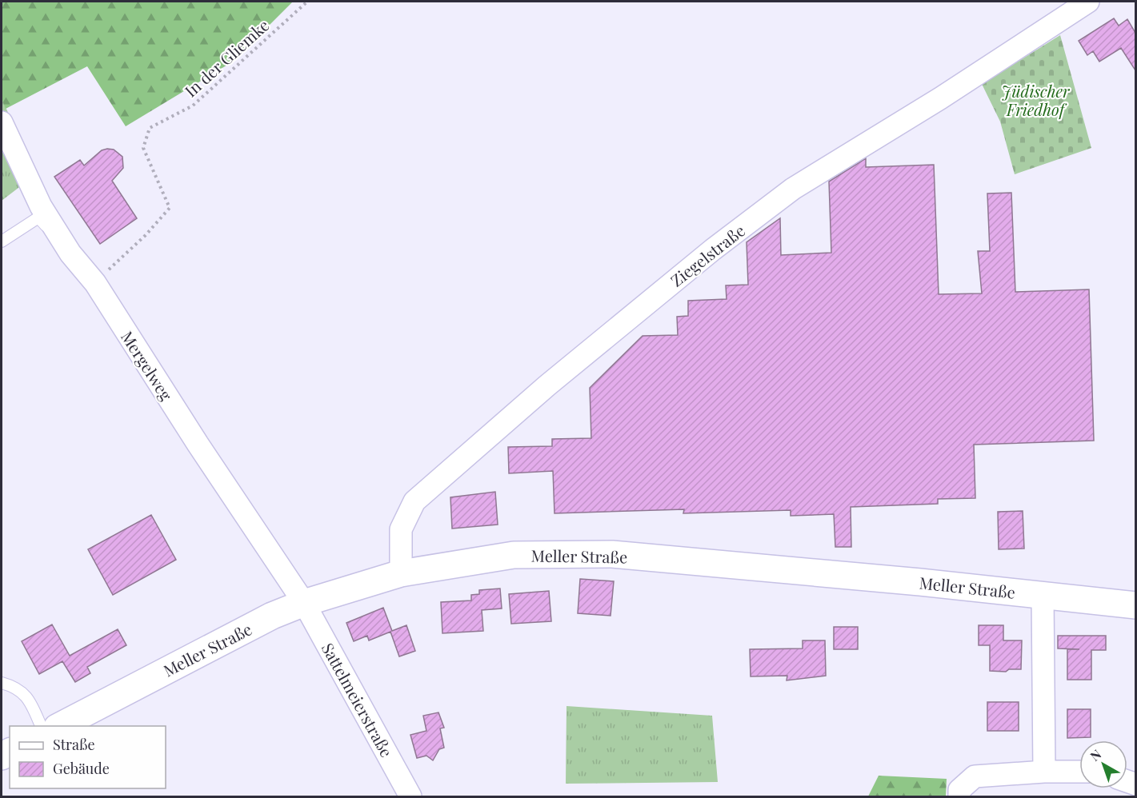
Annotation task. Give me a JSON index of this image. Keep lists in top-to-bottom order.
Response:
{
  "streets": {
    "main road": ["Meller Straße"],
    "street": ["Ziegelstraße", "Mergelweg", "Sattelmeierstraße"],
    "path": ["In der Gliemke"]
  },
  "crossings": [
    ["In der Gliemke", "Mergelweg"],
    ["Ziegelstraße", "Meller Straße"],
    ["Mergelweg", "Meller Straße"],
    ["Mergelweg", "Sattelmeierstraße"],
    ["Meller Straße", "Sattelmeierstraße"]
  ],
  "parks": ["Jüdischer Friedhof"],
  "legend": ["Straße", "Gebäude"],
  "north": "top left"
}
